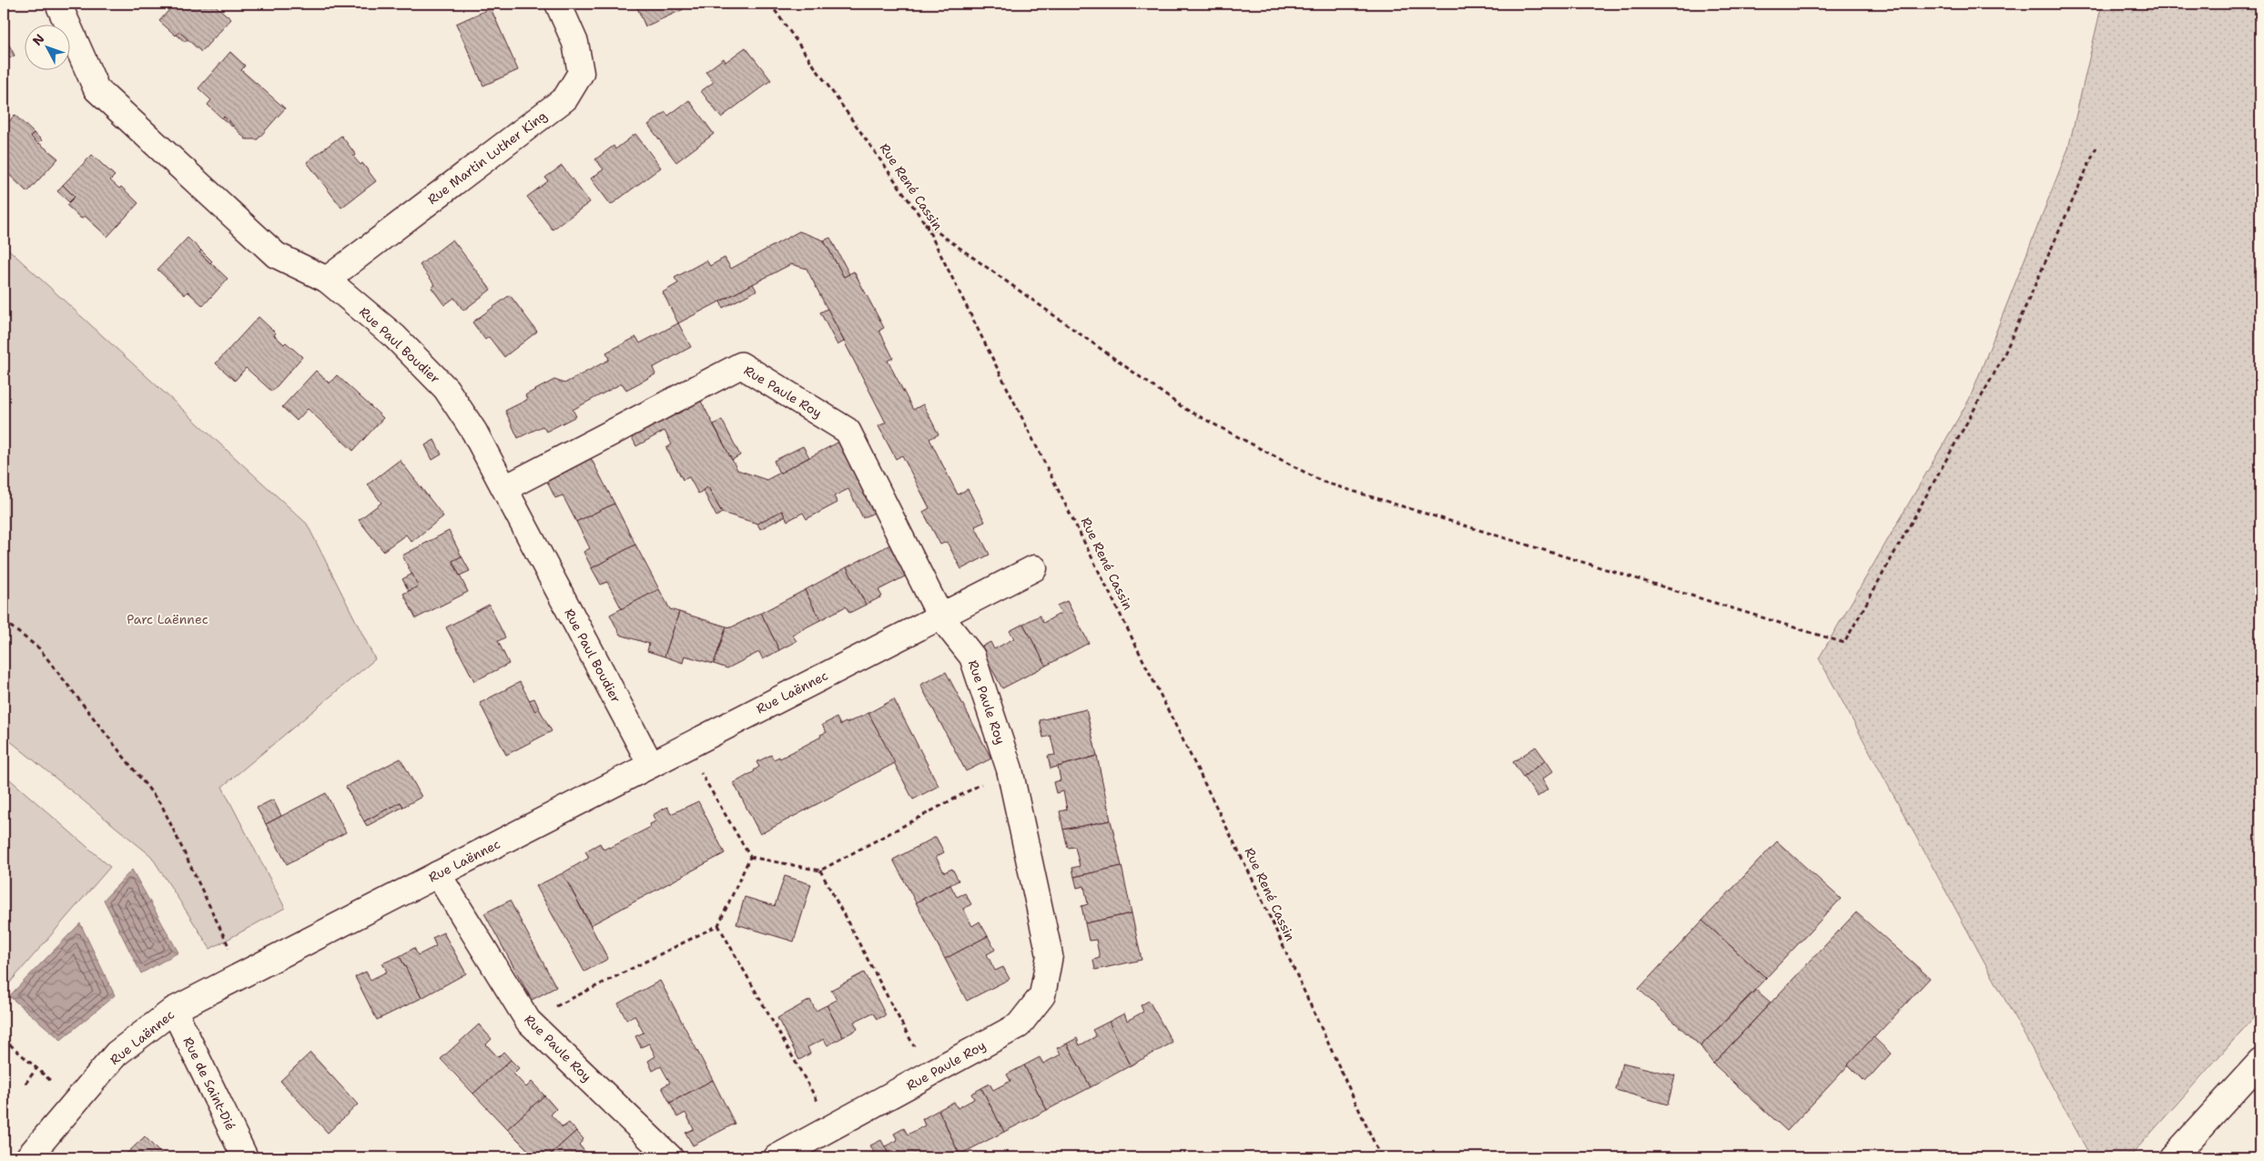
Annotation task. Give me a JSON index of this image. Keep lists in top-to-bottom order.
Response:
{
  "streets": {
    "street": [
      "Rue Martin Luther King",
      "Rue Paul Boudier",
      "Rue Paule Roy",
      "Rue Laënnec",
      "Rue de Saint-Dié"
    ],
    "path": ["Rue René Cassin"]
  },
  "crossings": [
    ["Rue Martin Luther King", "Rue Paul Boudier"],
    ["Rue Paul Boudier", "Rue Paule Roy"],
    ["Rue Paul Boudier", "Rue Laënnec"],
    ["Rue Paule Roy", "Rue Laënnec"],
    ["Rue Laënnec", "Rue de Saint-Dié"]
  ],
  "parks": ["Parc Laënnec"],
  "north": "top left"
}
